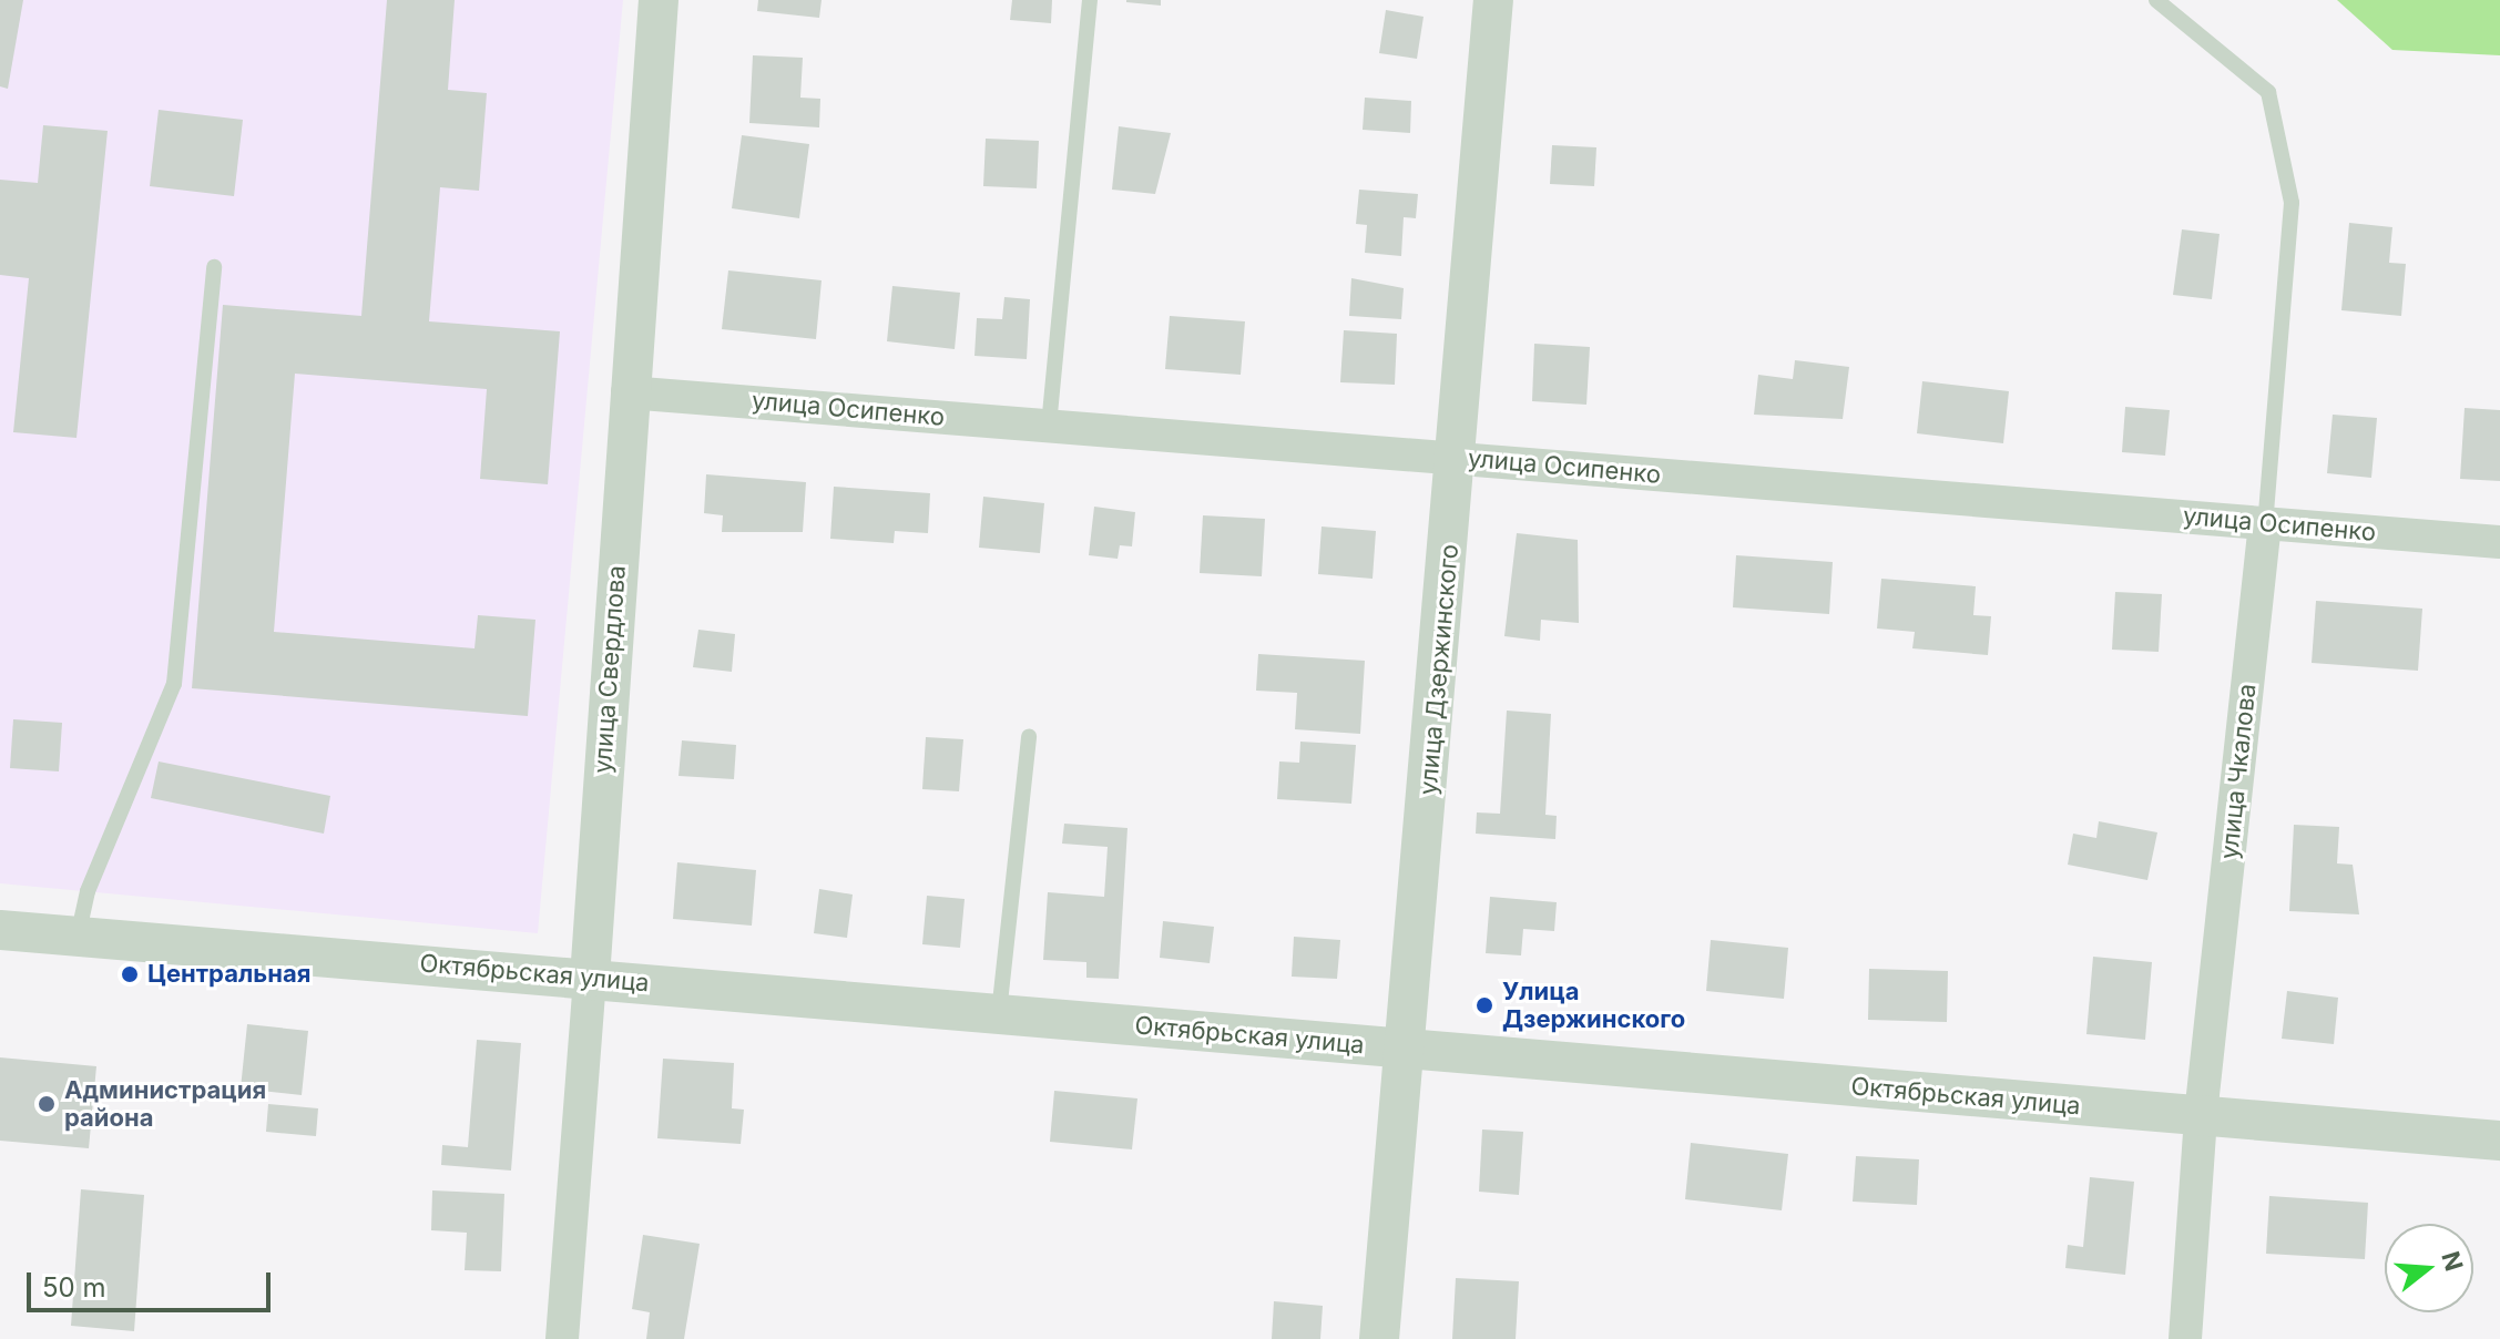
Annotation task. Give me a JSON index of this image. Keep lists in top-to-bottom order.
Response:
{
  "streets": {
    "street": [
      "улица Осипенко",
      "улица Свердлова",
      "улица Дзержинского",
      "улица Чкалова",
      "Октябрьская улица"
    ]
  },
  "crossings": [
    ["улица Осипенко", "улица Свердлова"],
    ["улица Осипенко", "улица Дзержинского"],
    ["улица Осипенко", "улица Чкалова"],
    ["улица Свердлова", "Октябрьская улица"],
    ["улица Дзержинского", "Октябрьская улица"],
    ["улица Чкалова", "Октябрьская улица"]
  ],
  "places": ["Центральная", "Улица Дзержинского", "Администрация района"],
  "scale_bar": "50 m",
  "north": "right"
}
